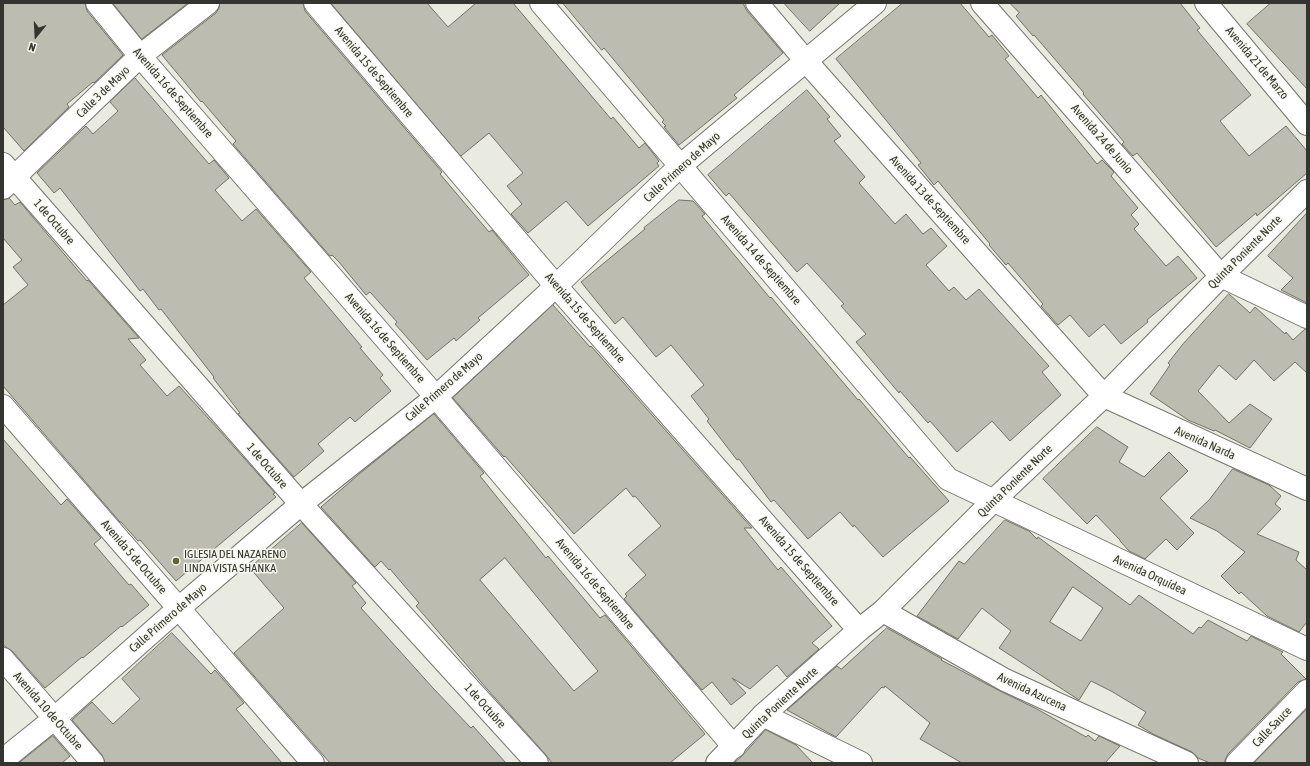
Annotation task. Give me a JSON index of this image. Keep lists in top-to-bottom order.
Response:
{
  "streets": {
    "street": [
      "Avenida 21 de Marzo",
      "Avenida 15 de Septiembre",
      "Calle 3 de Mayo",
      "Avenida 16 de Septiembre",
      "Avenida 24 de Junio",
      "Calle Primero de Mayo",
      "Avenida 13 de Septiembre",
      "1 de Octubre",
      "Quinta Poniente Norte",
      "Avenida 14 de Septiembre",
      "Avenida Narda",
      "Avenida 5 de Octubre",
      "Avenida Orquídea",
      "Avenida Azucena",
      "Avenida 10 de Octubre",
      "Calle Sauce"
    ]
  },
  "crossings": [
    ["Avenida 15 de Septiembre", "Calle Primero de Mayo"],
    ["Avenida 15 de Septiembre", "Quinta Poniente Norte"],
    ["Calle 3 de Mayo", "Avenida 16 de Septiembre"],
    ["Calle 3 de Mayo", "1 de Octubre"],
    ["Avenida 16 de Septiembre", "Calle Primero de Mayo"],
    ["Avenida 16 de Septiembre", "Quinta Poniente Norte"],
    ["Avenida 24 de Junio", "Quinta Poniente Norte"],
    ["Calle Primero de Mayo", "Avenida 13 de Septiembre"],
    ["Calle Primero de Mayo", "1 de Octubre"],
    ["Calle Primero de Mayo", "Avenida 14 de Septiembre"],
    ["Calle Primero de Mayo", "Avenida 5 de Octubre"],
    ["Calle Primero de Mayo", "Avenida 10 de Octubre"],
    ["Avenida 13 de Septiembre", "Quinta Poniente Norte"],
    ["Avenida 13 de Septiembre", "Avenida Narda"],
    ["Quinta Poniente Norte", "Avenida 14 de Septiembre"],
    ["Quinta Poniente Norte", "Avenida Narda"],
    ["Quinta Poniente Norte", "Avenida Orquídea"],
    ["Quinta Poniente Norte", "Avenida Azucena"],
    ["Avenida 14 de Septiembre", "Avenida Orquídea"]
  ],
  "places": ["IGLESIA DEL NAZARENO LINDA VISTA SHANKA"],
  "north": "bottom"
}
